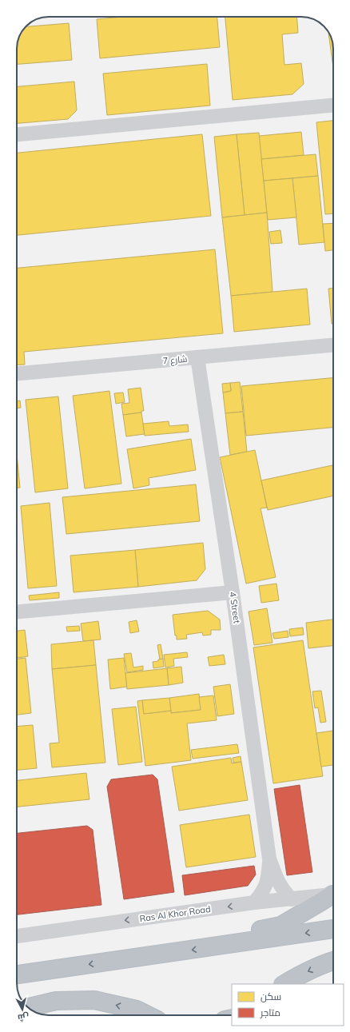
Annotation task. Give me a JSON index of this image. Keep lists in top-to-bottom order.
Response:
{
  "streets": {
    "street": ["شارع 7", "4 Street", "Ras Al Khor Road"]
  },
  "crossings": [
    ["شارع 7", "4 Street"],
    ["4 Street", "Ras Al Khor Road"]
  ],
  "one_way": ["Ras Al Khor Road"],
  "legend": ["سكن", "متاجر"],
  "north": "bottom"
}
